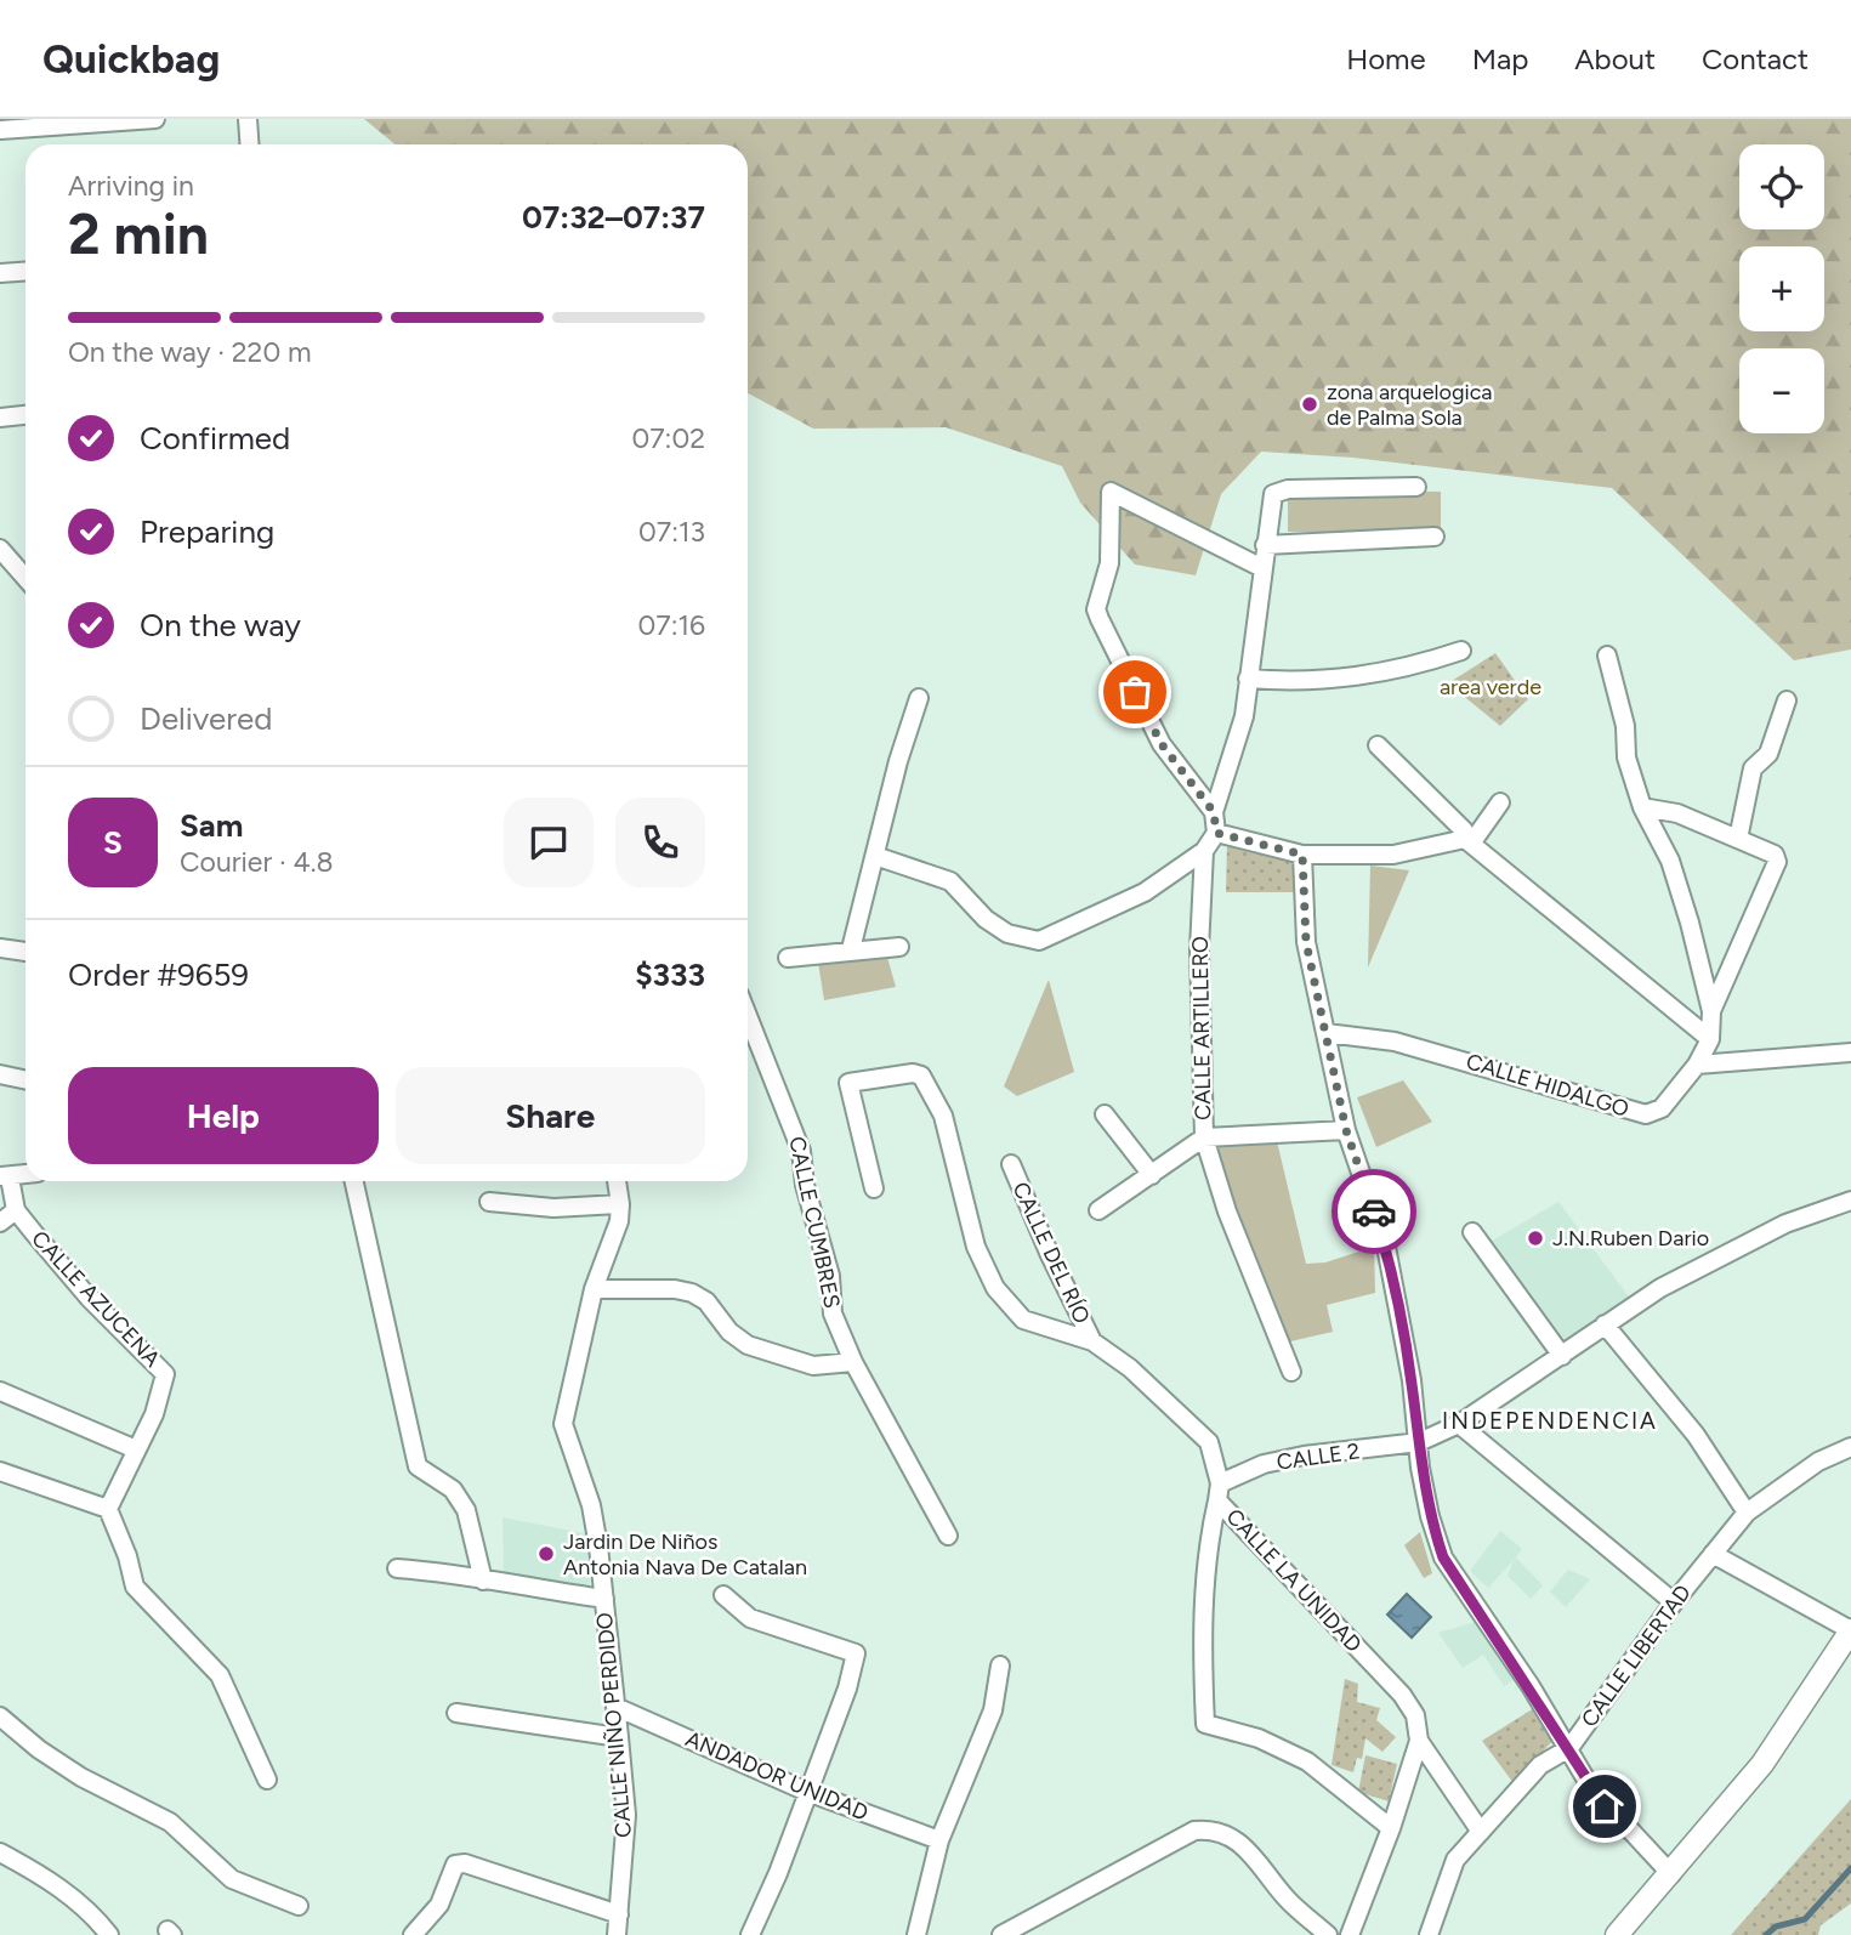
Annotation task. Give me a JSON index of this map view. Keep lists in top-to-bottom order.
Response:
{
  "streets": {
    "street": [
      "CALLE ARTILLERO",
      "CALLE HIDALGO",
      "CALLE CUMBRES",
      "CALLE DEL RÍO",
      "CALLE AZUCENA",
      "CALLE 2",
      "CALLE LA UNIDAD",
      "CALLE LIBERTAD",
      "CALLE NIÑO PERDIDO",
      "ANDADOR UNIDAD"
    ]
  },
  "crossings": [
    ["CALLE DEL RÍO", "CALLE LA UNIDAD"],
    ["CALLE 2", "CALLE LA UNIDAD"],
    ["CALLE LA UNIDAD", "CALLE LIBERTAD"],
    ["CALLE NIÑO PERDIDO", "ANDADOR UNIDAD"]
  ],
  "districts": ["INDEPENDENCIA"],
  "parks": ["area verde"],
  "places": ["zona arquelogica de Palma Sola", "J.N.Ruben Dario", "Jardin De Niños Antonia Nava De Catalan"],
  "page": {
    "header": "Quickbag",
    "nav": [
      "Home",
      "Map",
      "About",
      "Contact"
    ],
    "map_buttons": ["+", "−"],
    "heading": ["2 min", "Arriving in", "07:32–07:37"],
    "panel": [
      "Sam",
      "Courier · 4.8",
      "Order #9659",
      "$333"
    ],
    "bar": "On the way · 220 m",
    "list": [
      ["Confirmed", "07:02"],
      ["Preparing", "07:13"],
      ["On the way", "07:16"],
      "Delivered"
    ],
    "round": "S",
    "buttons": ["Help", "Share"]
  }
}
